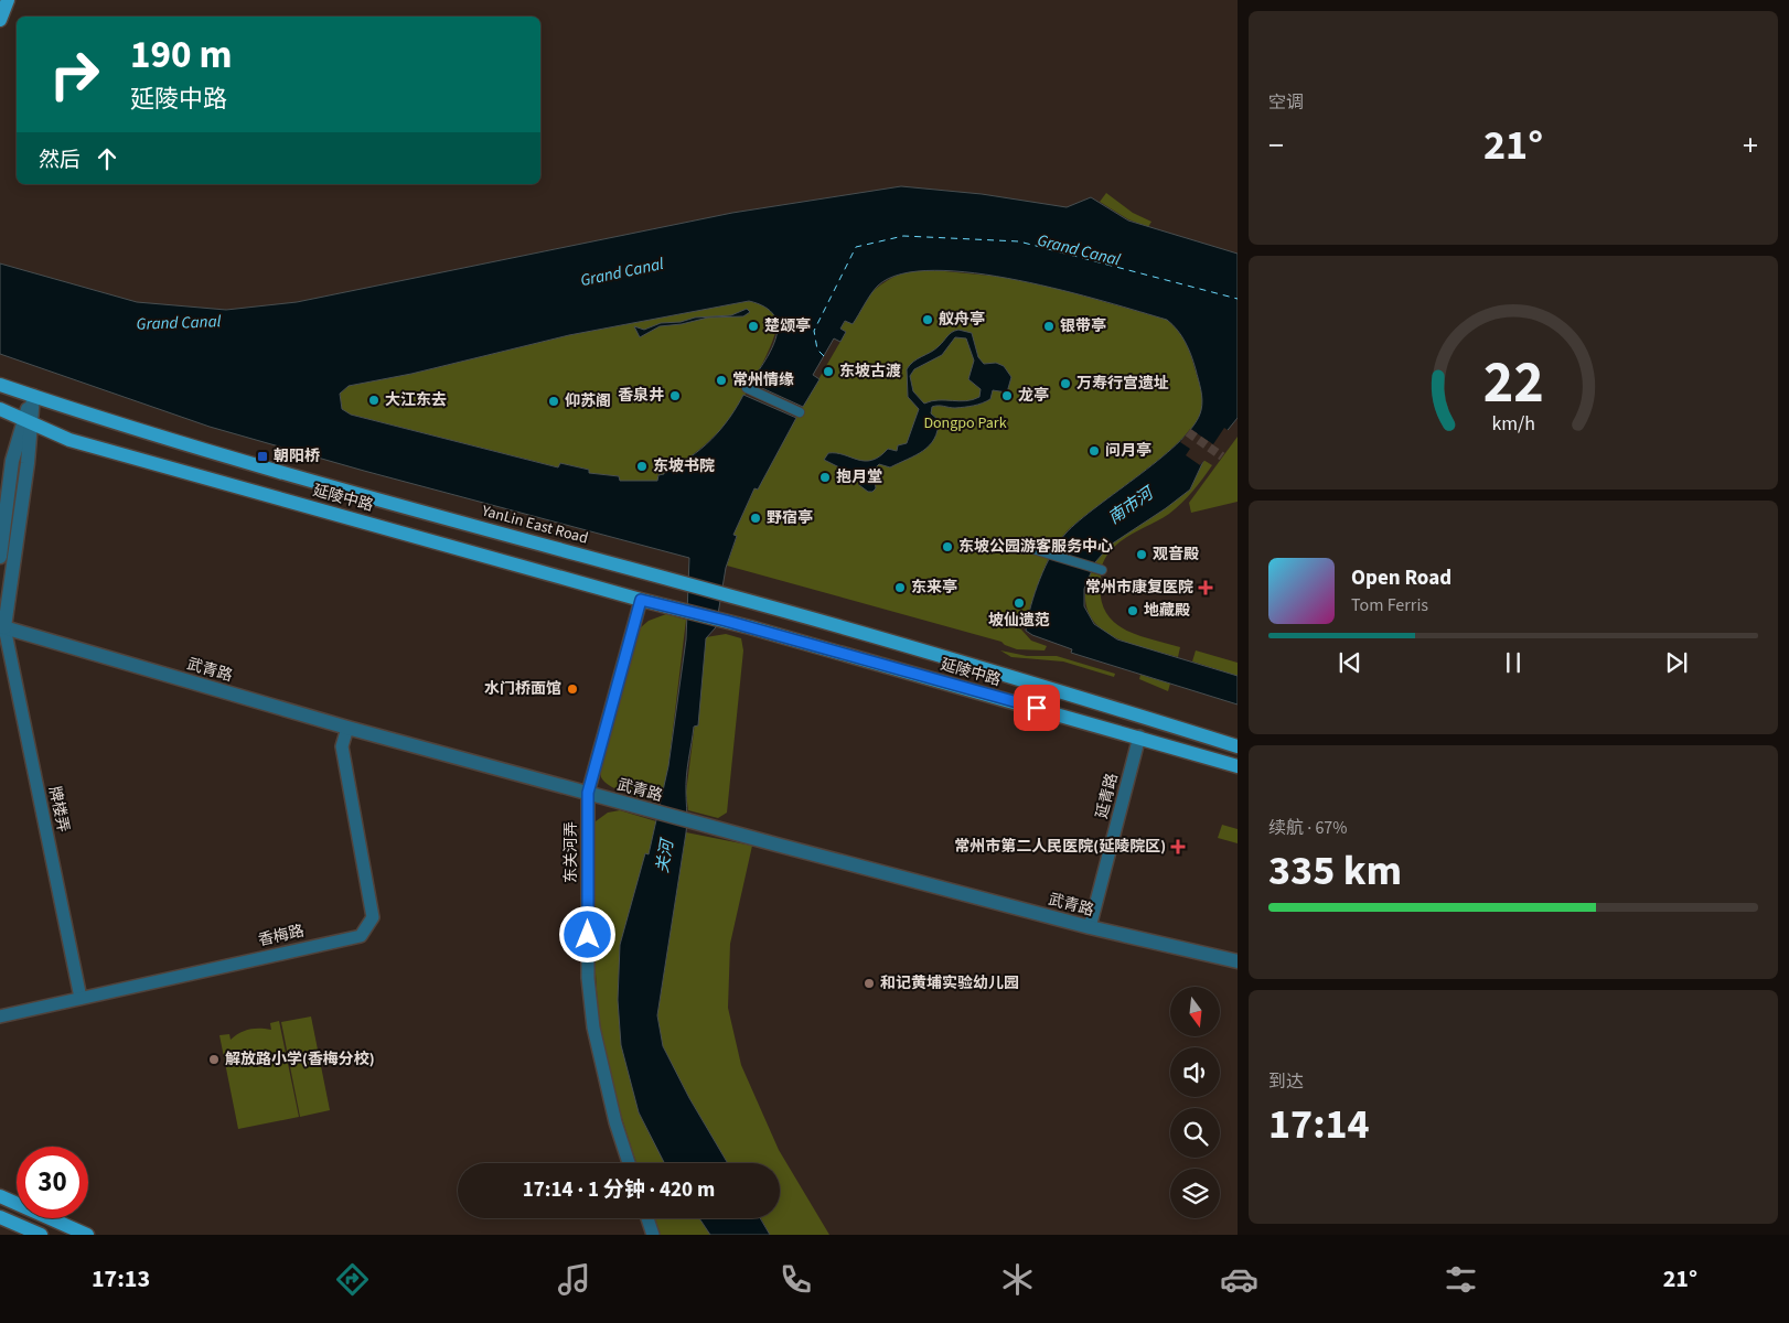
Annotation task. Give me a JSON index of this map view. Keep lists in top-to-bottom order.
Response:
{
  "streets": {
    "main road": ["延陵中路"],
    "street": [
      "武青路",
      "延青路",
      "牌楼弄",
      "东关河弄",
      "香梅路"
    ]
  },
  "crossings": [
    ["延陵中路", "延青路"],
    ["延陵中路", "牌楼弄"],
    ["延陵中路", "东关河弄"],
    ["武青路", "延青路"],
    ["武青路", "牌楼弄"],
    ["武青路", "东关河弄"],
    ["武青路", "香梅路"],
    ["牌楼弄", "香梅路"]
  ],
  "water": ["Grand Canal", "南市河", "关河"],
  "parks": ["Dongpo Park"],
  "places": {
    "other": [
      "舣舟亭",
      "楚颂亭",
      "银带亭",
      "东坡古渡",
      "常州情缘",
      "万寿行宫遗址",
      "香泉井",
      "龙亭",
      "大江东去",
      "仰苏阁",
      "问月亭",
      "东坡书院",
      "抱月堂",
      "野宿亭",
      "东坡公园游客服务中心",
      "观音殿",
      "东来亭",
      "坡仙遗范",
      "地藏殿",
      "水门桥面馆",
      "和记黄埔实验幼儿园",
      "解放路小学(香梅分校)"
    ],
    "transit": ["朝阳桥"],
    "health": ["常州市康复医院", "常州市第二人民医院(延陵院区)"]
  },
  "north": "bottom",
  "page": {
    "tile": [
      "空调",
      ["续航 · 67%", "335 km"],
      ["到达", "17:14"]
    ],
    "turn": ["190 m", "延陵中路"],
    "heat": ["−", "21°", "+"],
    "then": "然后",
    "song": ["Open Road", "Tom Ferris"],
    "limit": "30",
    "trip": "17:14 · 1 分钟 · 420 m",
    "tabs": ["17:13", "21°"],
    "gauge": ["22", "km/h"]
  }
}
